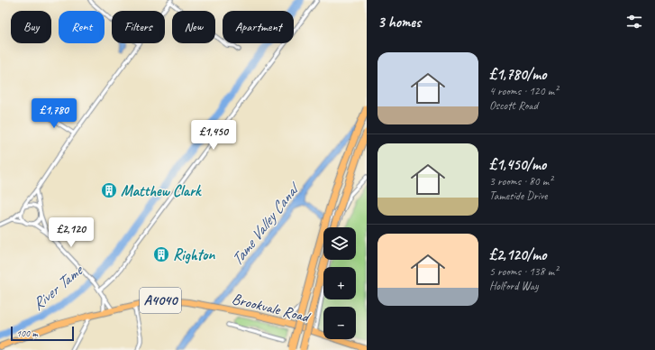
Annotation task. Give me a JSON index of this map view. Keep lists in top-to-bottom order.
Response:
{
  "streets": {
    "main road": ["A4040", "Brookvale Road"]
  },
  "water": ["Tame Valley Canal", "River Tame"],
  "places": {
    "building": ["Matthew Clark", "Righton"]
  },
  "scale_bar": "100 m",
  "page": {
    "heading": "3 homes",
    "chip": [
      "Buy",
      "Rent",
      "Filters",
      "New",
      "Apartment"
    ],
    "list": [
      {
        "name": "£1,780/mo",
        "note": "4 rooms · 120 m² · Oscott Road"
      },
      {
        "name": "£1,450/mo",
        "note": "3 rooms · 80 m² · Tameside Drive"
      },
      {
        "name": "£2,120/mo",
        "note": "5 rooms · 138 m² · Holford Way"
      }
    ],
    "price": ["£1,780", "£1,450", "£2,120"],
    "map_buttons": ["+", "−"],
    "scale": "100 m"
  }
}
